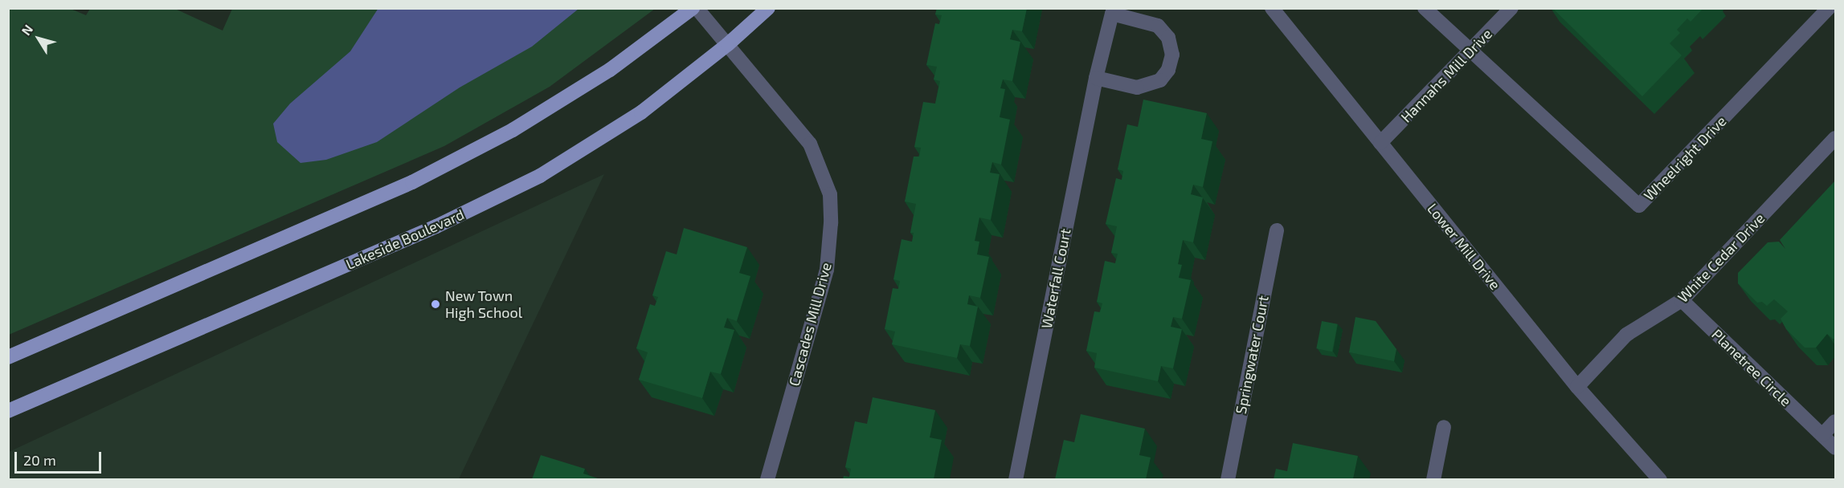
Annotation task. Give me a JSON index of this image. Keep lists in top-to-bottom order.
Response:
{
  "streets": {
    "main road": ["Lakeside Boulevard"],
    "street": [
      "Hannahs Mill Drive",
      "Wheelright Drive",
      "Lower Mill Drive",
      "White Cedar Drive",
      "Waterfall Court",
      "Cascades Mill Drive",
      "Springwater Court",
      "Planetree Circle"
    ]
  },
  "crossings": [
    ["Hannahs Mill Drive", "Wheelright Drive"],
    ["Hannahs Mill Drive", "Lower Mill Drive"],
    ["Lakeside Boulevard", "Cascades Mill Drive"],
    ["Lower Mill Drive", "White Cedar Drive"],
    ["White Cedar Drive", "Planetree Circle"]
  ],
  "places": ["New Town High School"],
  "scale_bar": "20 m",
  "north": "top left"
}
